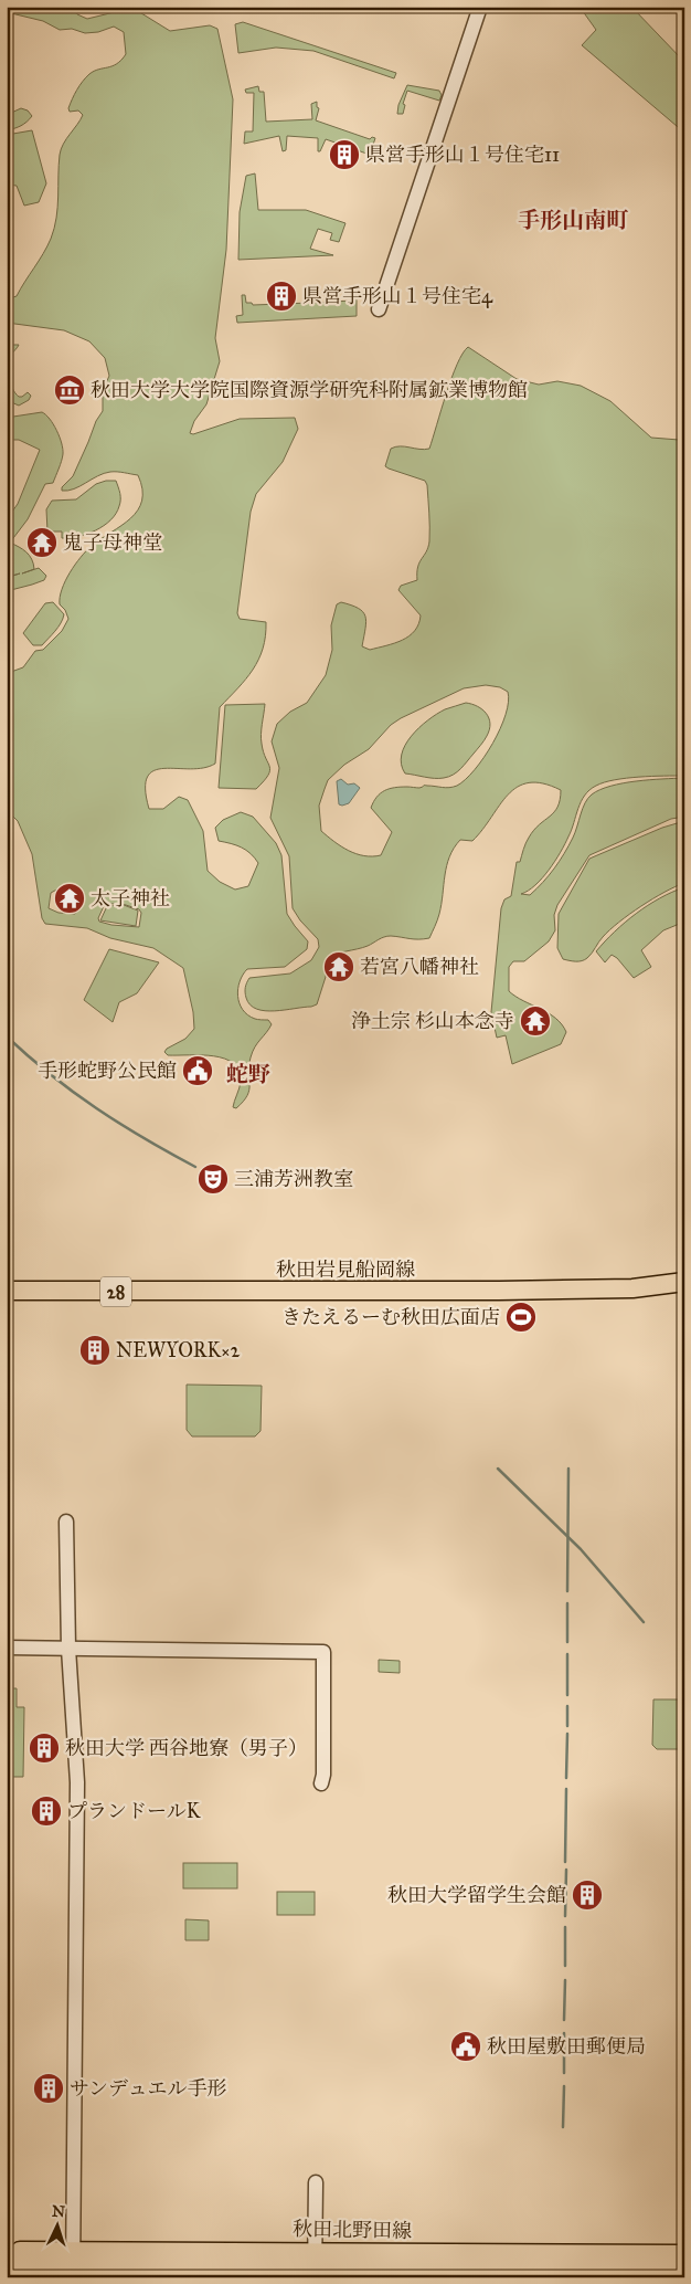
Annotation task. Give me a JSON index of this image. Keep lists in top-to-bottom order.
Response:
{
  "streets": {
    "main road": ["秋田岩見船岡線", "28", "秋田北野田線"]
  },
  "districts": ["手形山南町", "蛇野"],
  "places": {
    "building": [
      "県営手形山１号住宅11",
      "県営手形山１号住宅4",
      "NEWYORK×2",
      "秋田大学 西谷地寮（男子）",
      "プランドールK",
      "秋田大学留学生会館",
      "サンデュエル手形"
    ],
    "museum": ["秋田大学大学院国際資源学研究科附属鉱業博物館"],
    "temple": [
      "鬼子母神堂",
      "太子神社",
      "若宮八幡神社",
      "浄土宗 杉山本念寺"
    ],
    "public building": ["手形蛇野公民館", "秋田屋敷田郵便局"],
    "theatre": ["三浦芳洲教室"],
    "sports": ["きたえるーむ秋田広面店"]
  },
  "north": "top"
}
